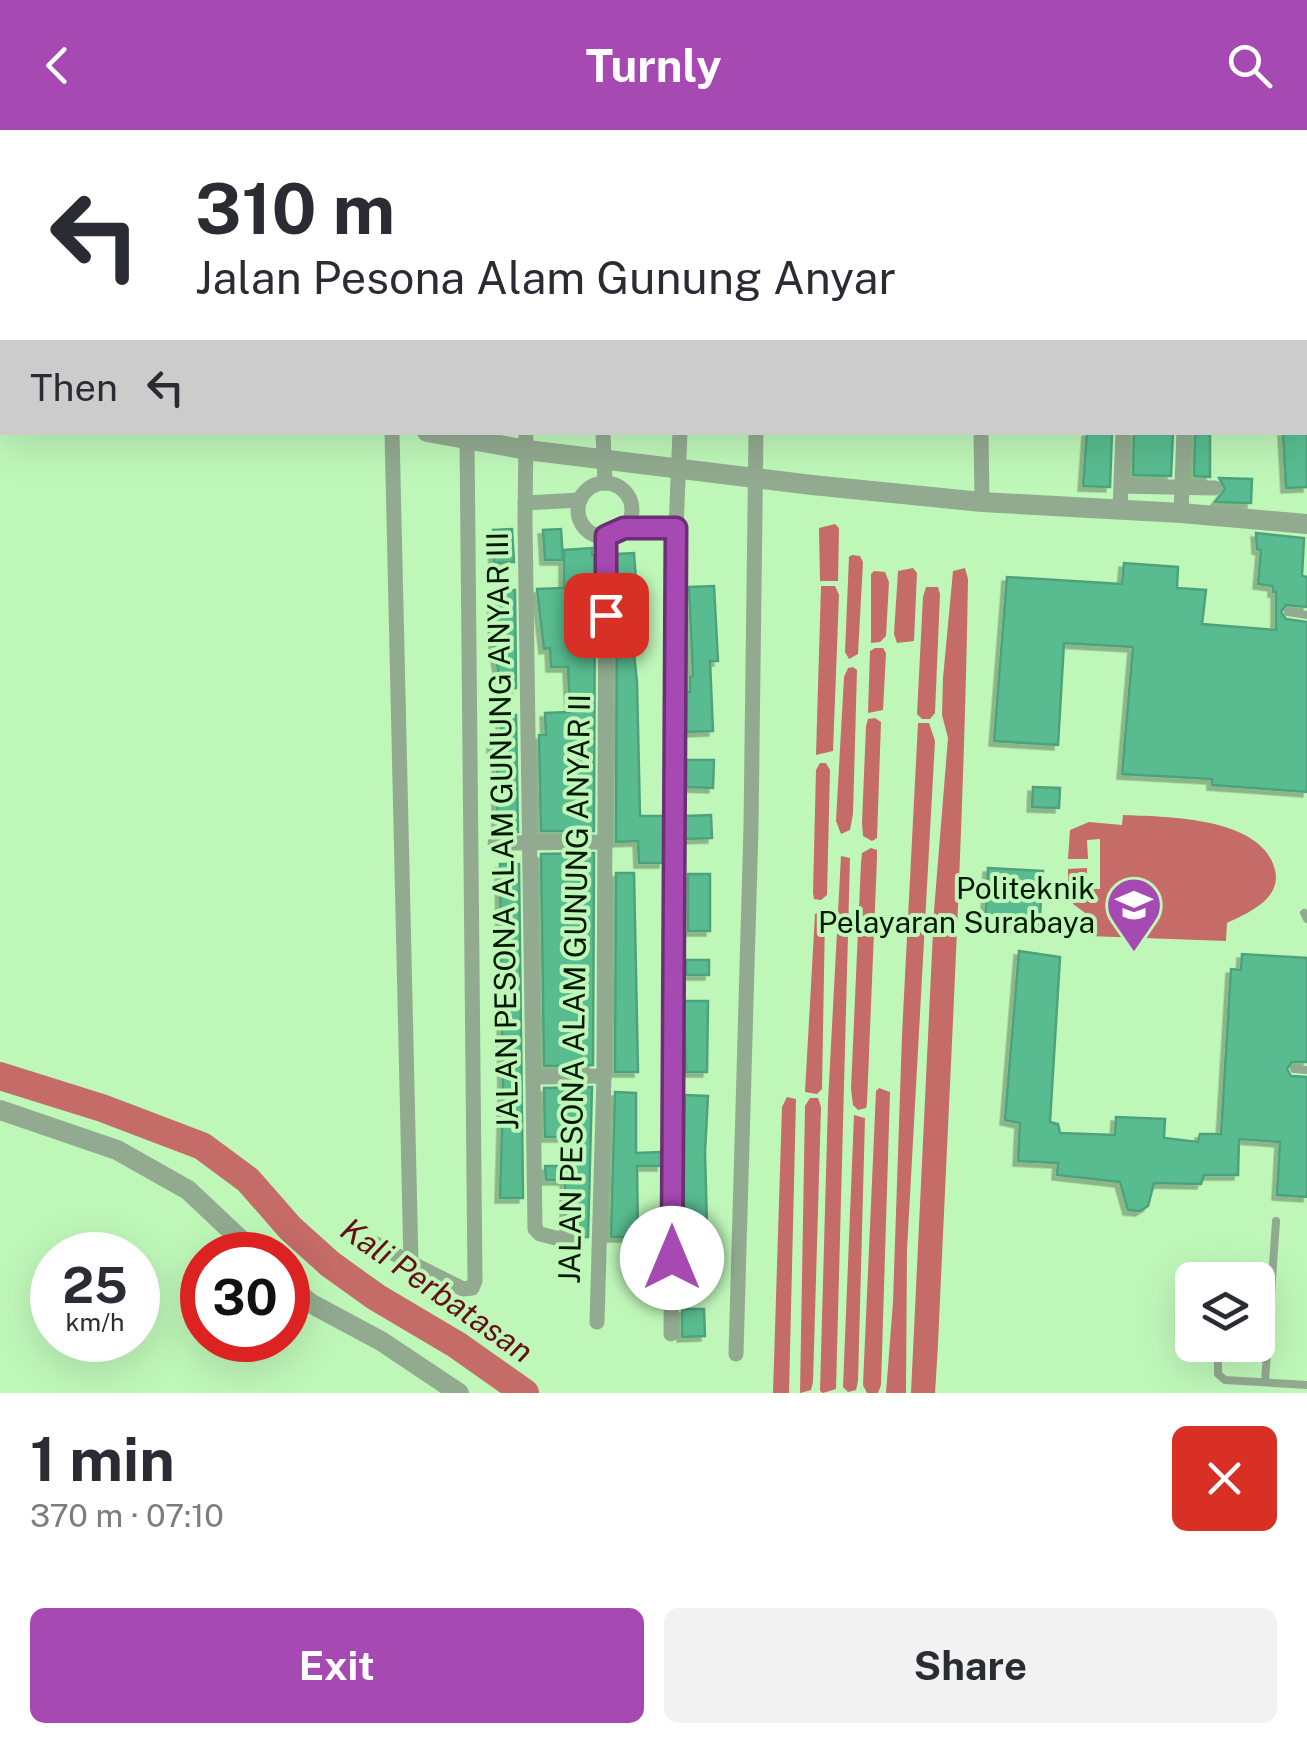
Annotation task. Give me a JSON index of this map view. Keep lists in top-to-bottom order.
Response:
{
  "streets": {
    "street": ["JALAN PESONA ALAM GUNUNG ANYAR III", "JALAN PESONA ALAM GUNUNG ANYAR II"]
  },
  "water": ["Kali Perbatasan"],
  "places": {
    "school or university": ["Politeknik Pelayaran Surabaya"]
  },
  "page": {
    "header": "Turnly",
    "turn": ["310 m", "Jalan Pesona Alam Gunung Anyar"],
    "then": "Then",
    "speed": "25 km/h",
    "limit": "30",
    "heading": ["1 min", "370 m · 07:10"],
    "buttons": ["Exit", "Share"]
  }
}
